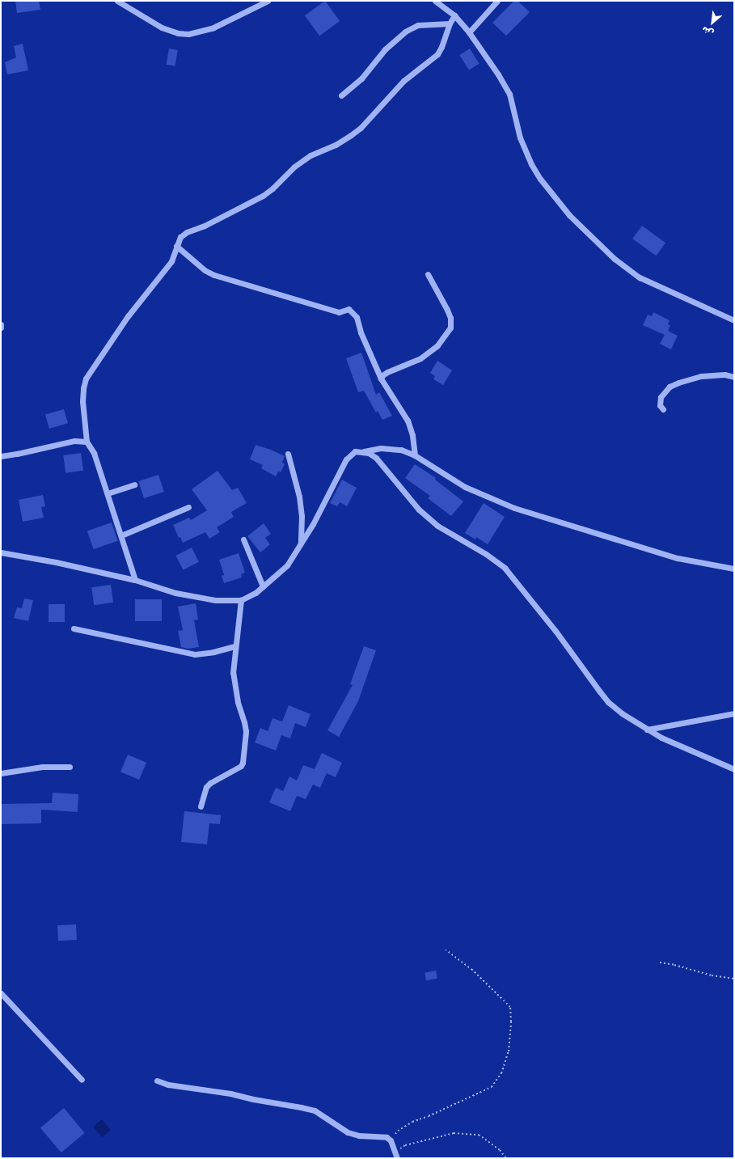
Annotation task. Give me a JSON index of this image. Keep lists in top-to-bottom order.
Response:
{
  "north": "bottom left"
}
